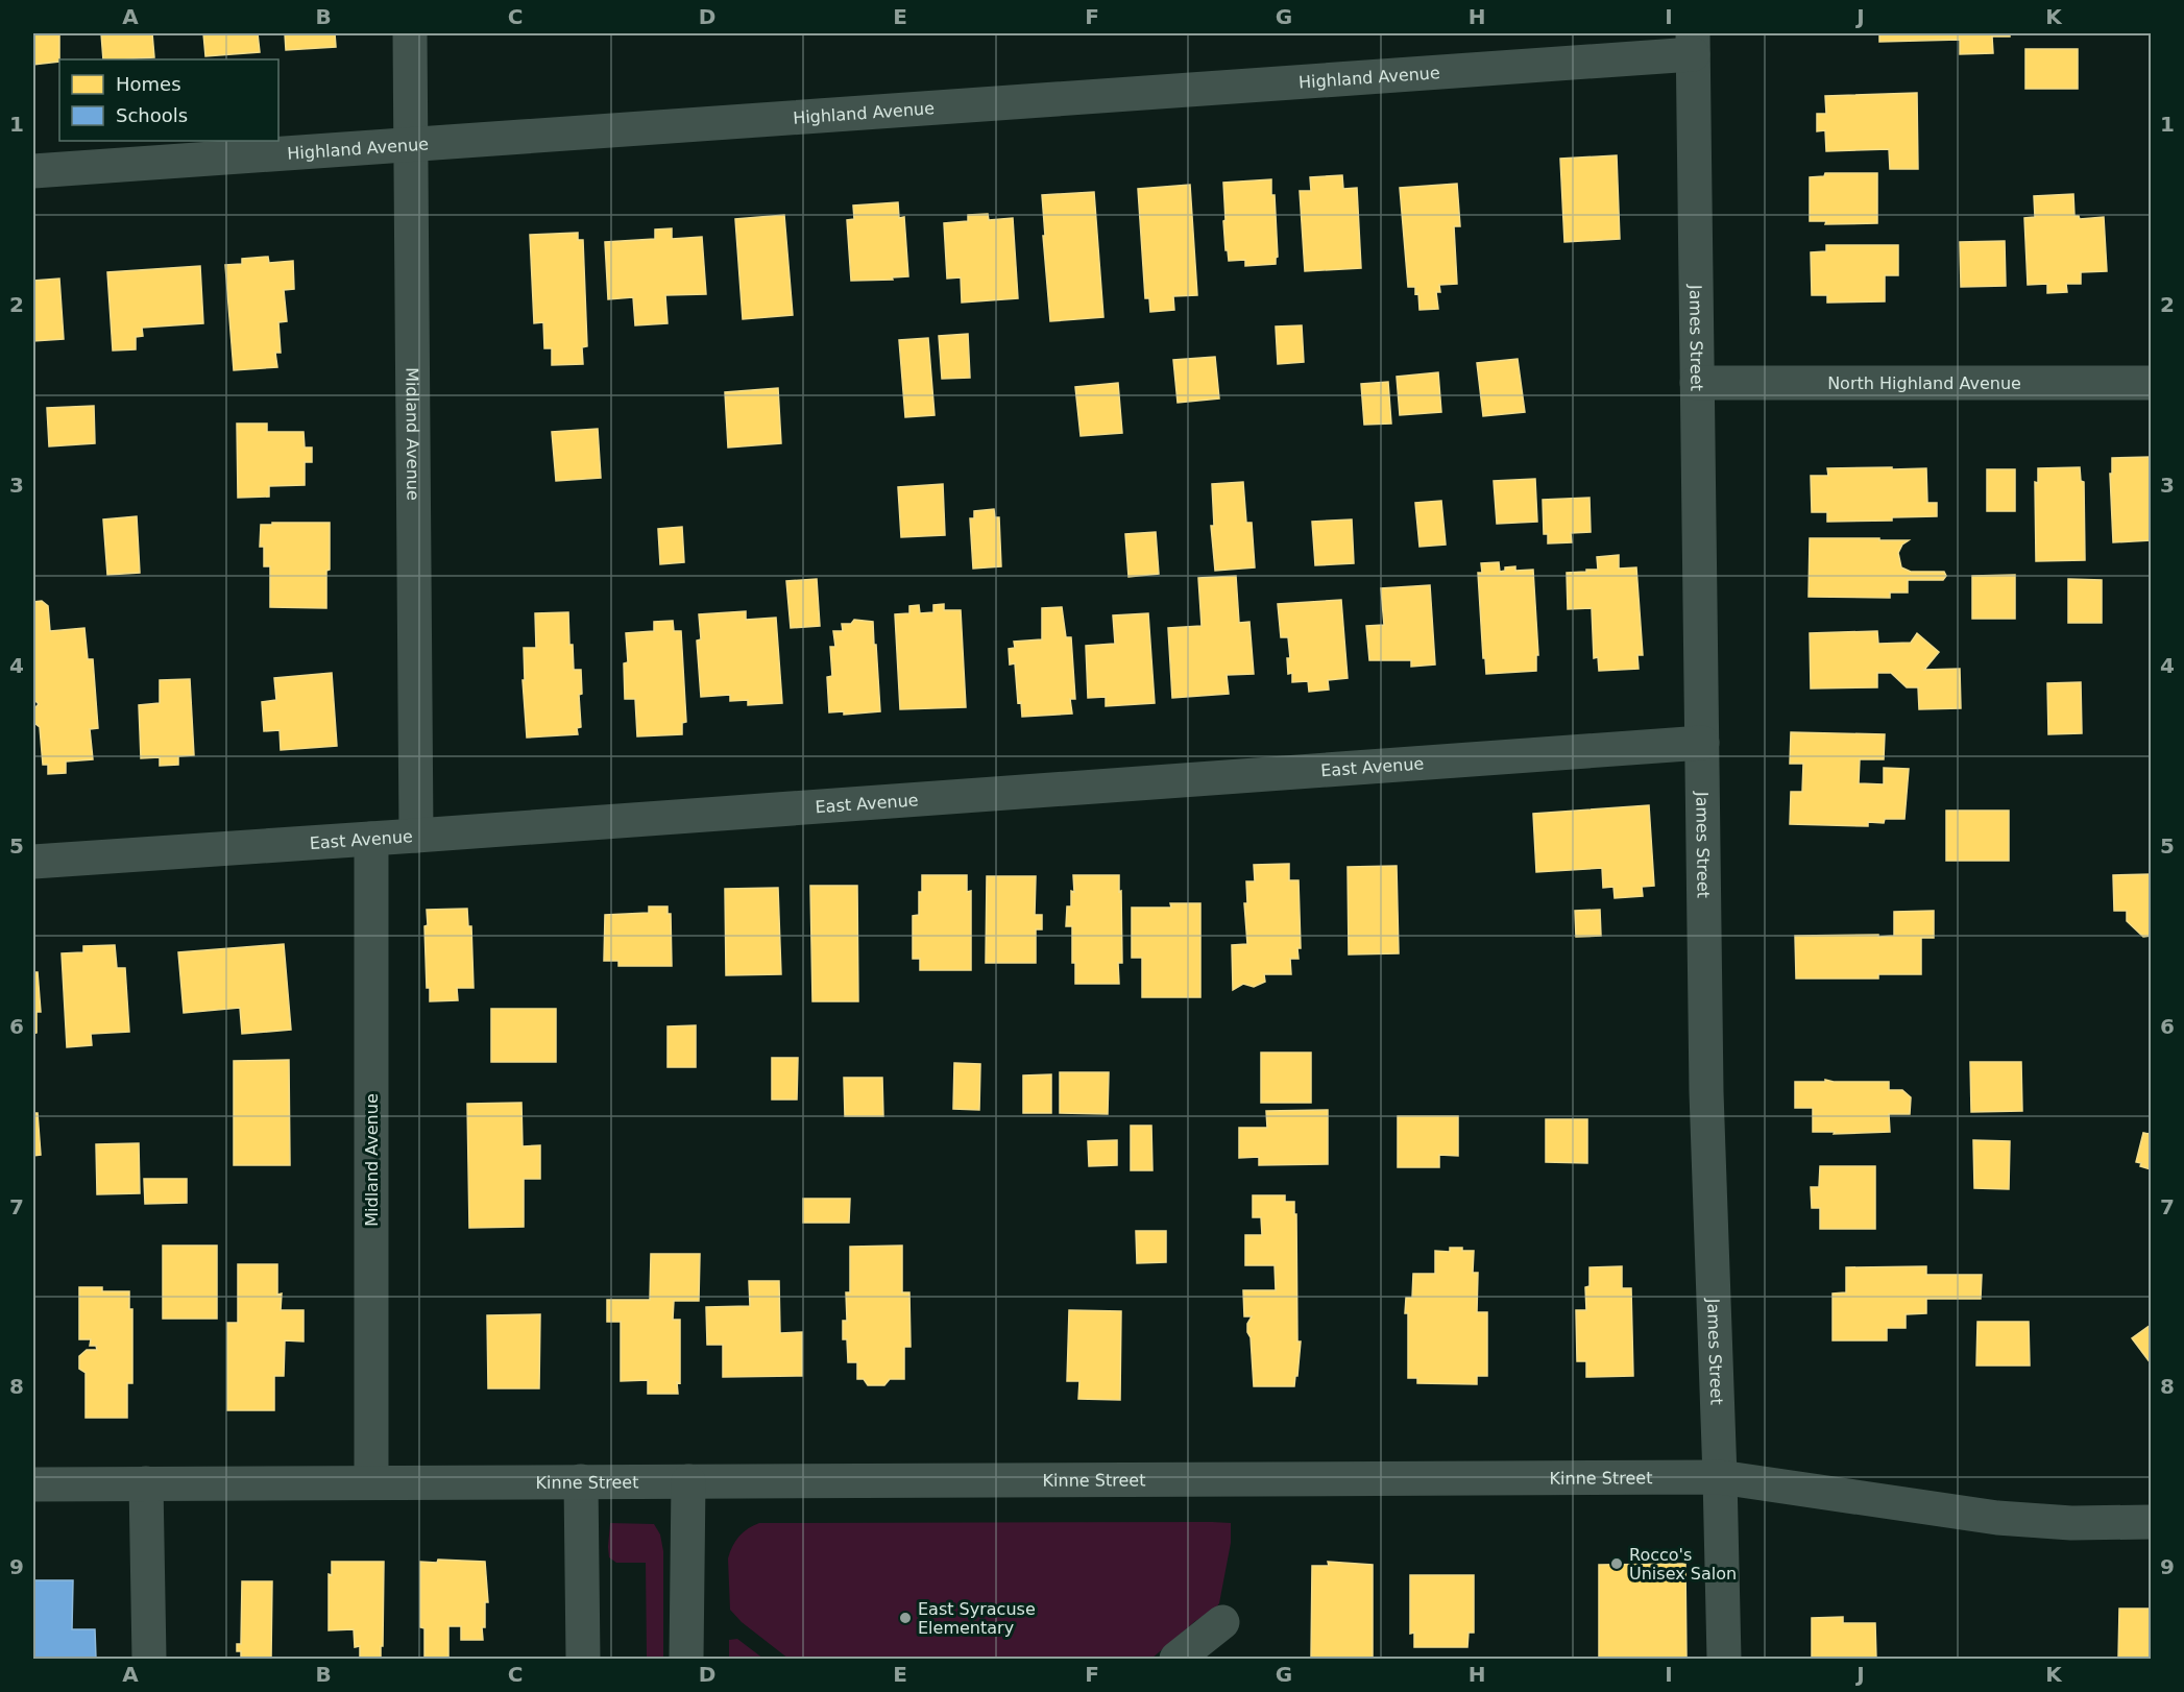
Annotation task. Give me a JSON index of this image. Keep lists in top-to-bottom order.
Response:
{
  "streets": {
    "street": [
      "Highland Avenue",
      "James Street",
      "North Highland Avenue",
      "Midland Avenue",
      "East Avenue",
      "Kinne Street"
    ]
  },
  "crossings": [
    ["Highland Avenue", "James Street"],
    ["Highland Avenue", "Midland Avenue"],
    ["James Street", "North Highland Avenue"],
    ["James Street", "East Avenue"],
    ["James Street", "Kinne Street"],
    ["Midland Avenue", "East Avenue"],
    ["Midland Avenue", "Kinne Street"]
  ],
  "places": ["Rocco's Unisex Salon", "East Syracuse Elementary"],
  "legend": ["Homes", "Schools"],
  "grid": {
    "columns": [
      "A",
      "B",
      "C",
      "D",
      "E",
      "F",
      "G",
      "H",
      "I",
      "J",
      "K"
    ],
    "rows": [
      "1",
      "2",
      "3",
      "4",
      "5",
      "6",
      "7",
      "8",
      "9"
    ]
  }
}
